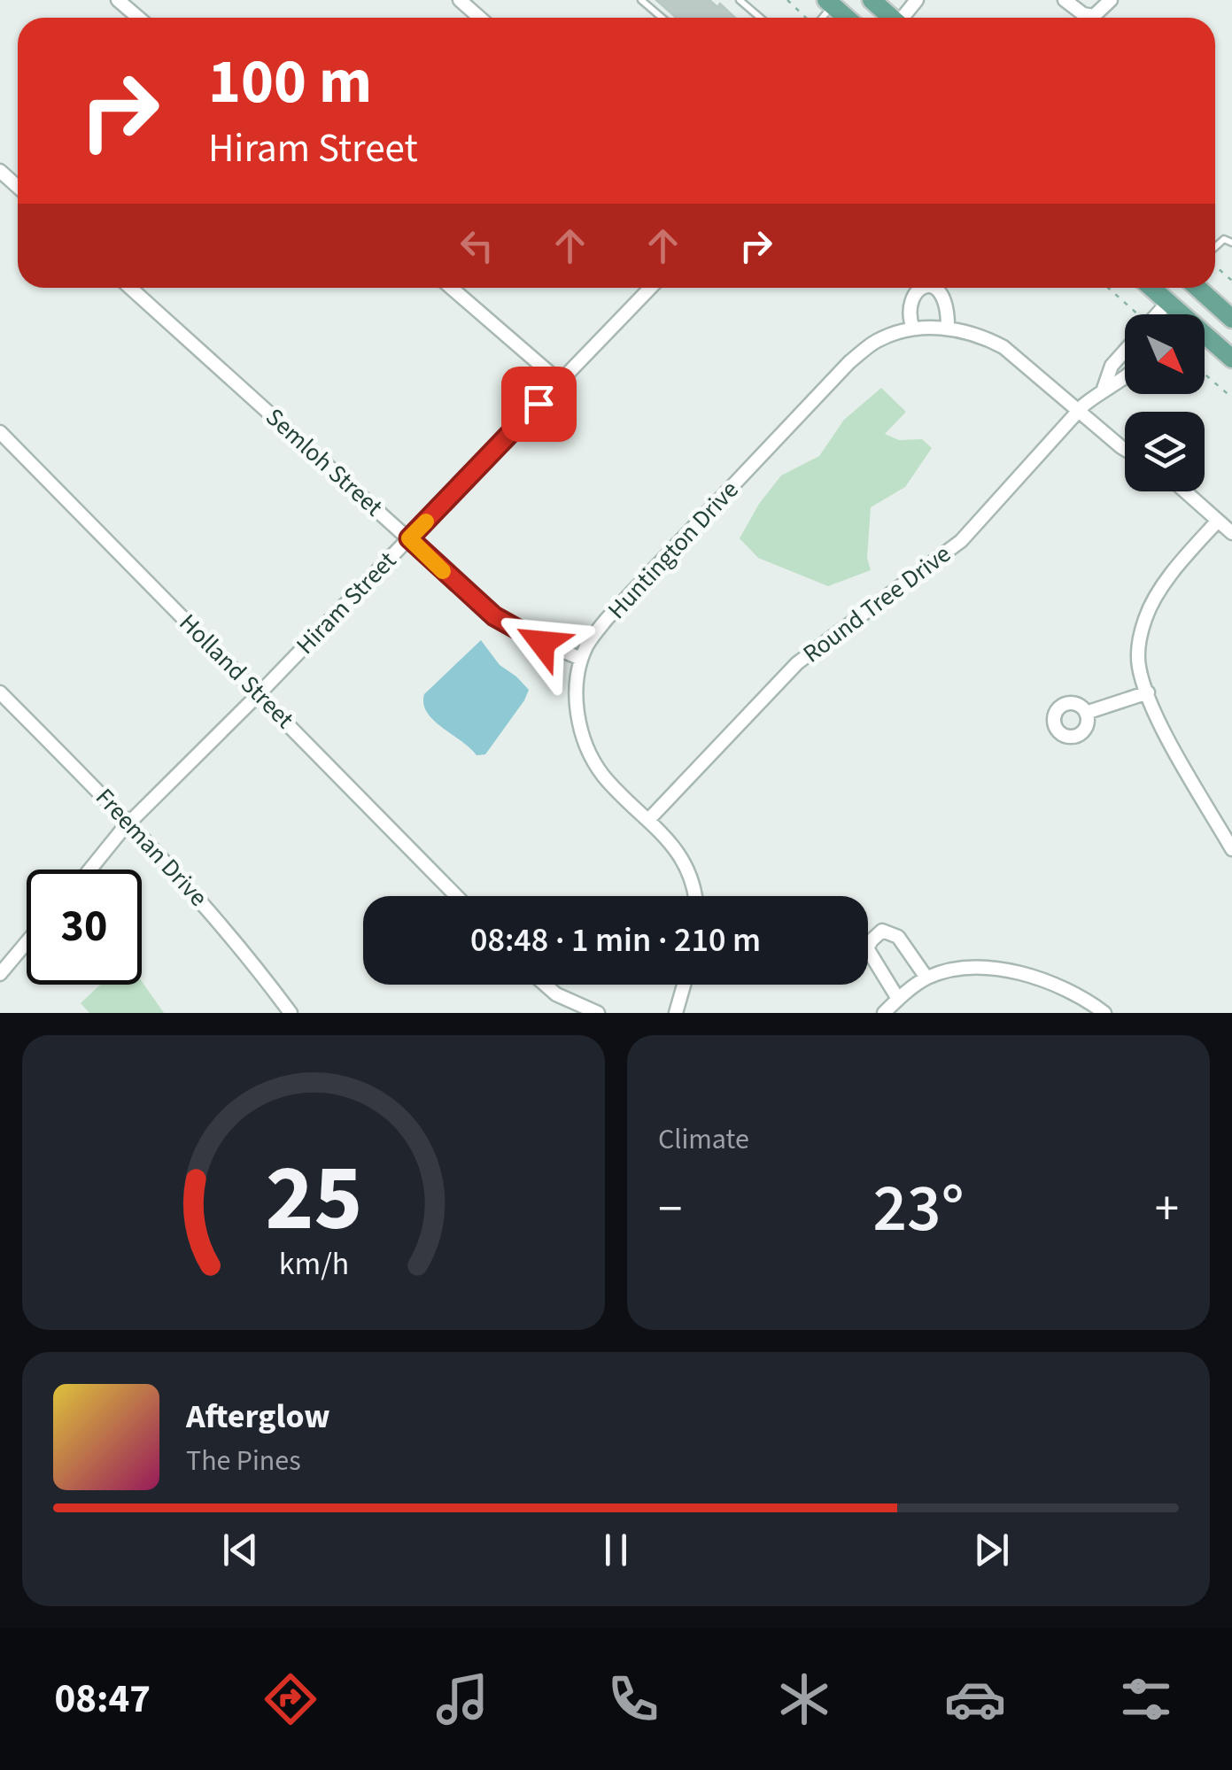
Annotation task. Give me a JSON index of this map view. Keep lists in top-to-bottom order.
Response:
{
  "streets": {
    "street": [
      "Semloh Street",
      "Huntington Drive",
      "Hiram Street",
      "Round Tree Drive",
      "Holland Street",
      "Freeman Drive"
    ]
  },
  "crossings": [
    ["Semloh Street", "Huntington Drive"],
    ["Semloh Street", "Hiram Street"],
    ["Huntington Drive", "Round Tree Drive"],
    ["Hiram Street", "Holland Street"],
    ["Hiram Street", "Freeman Drive"]
  ],
  "north": "bottom right",
  "page": {
    "turn": ["100 m", "Hiram Street"],
    "limit": "30",
    "trip": "08:48 · 1 min · 210 m",
    "tile": "Climate",
    "heat": ["−", "23°", "+"],
    "song": ["Afterglow", "The Pines"],
    "tabs": "08:47",
    "gauge": ["25", "km/h"]
  }
}
